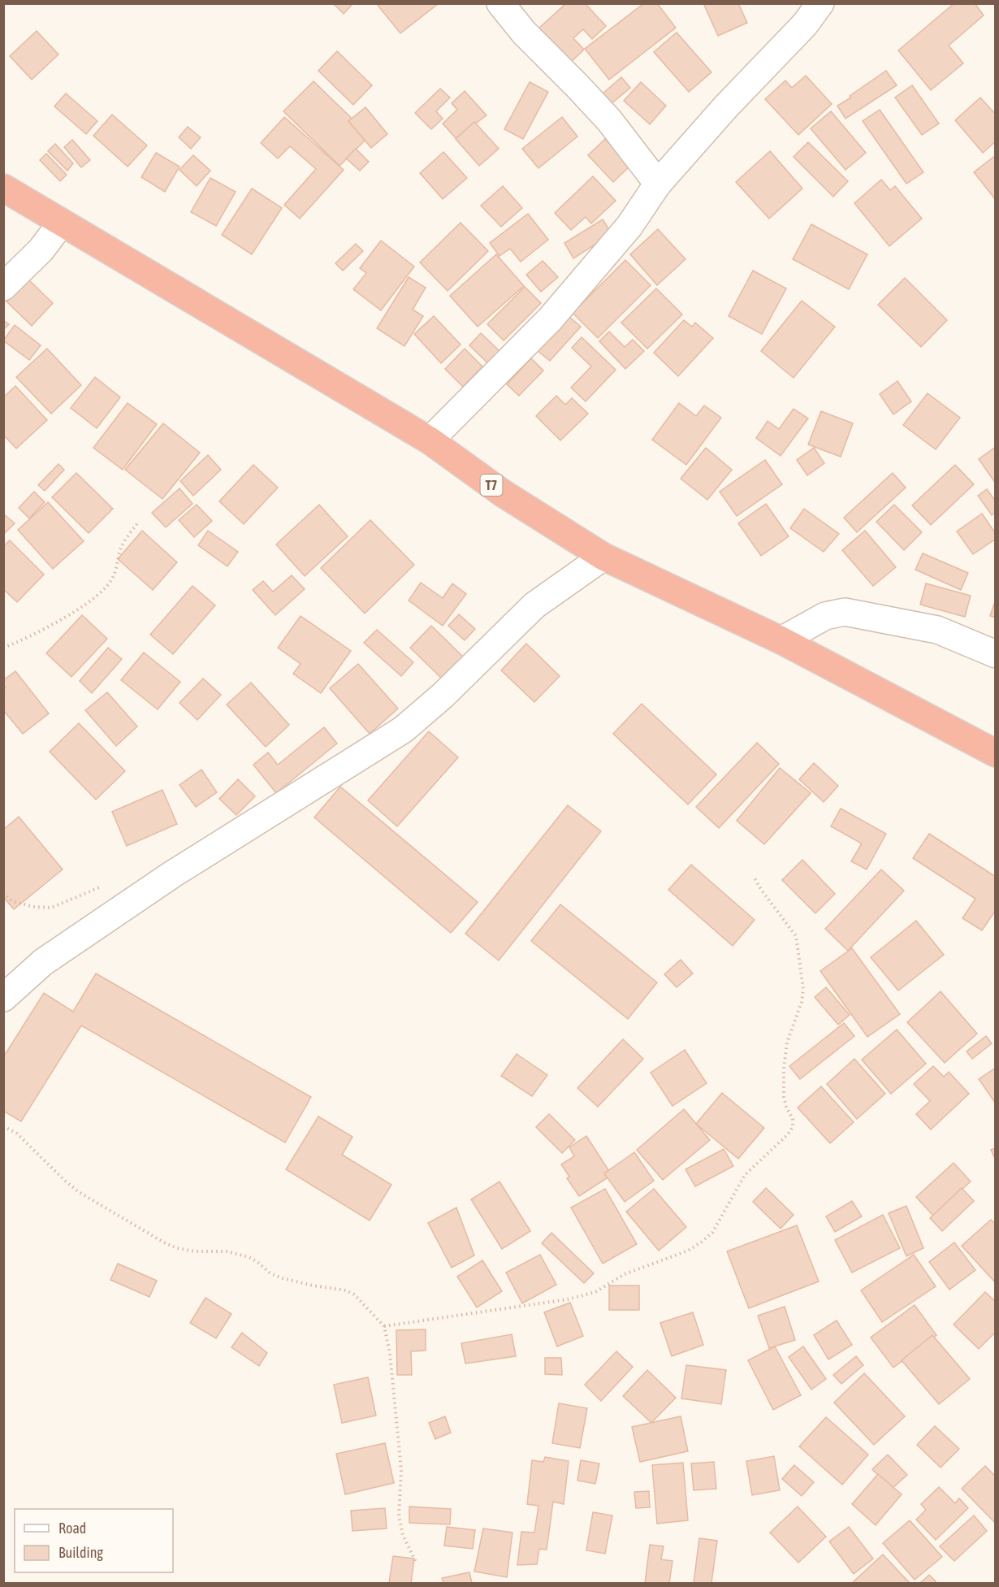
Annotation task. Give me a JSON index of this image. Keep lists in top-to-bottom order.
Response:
{
  "streets": {
    "highway": ["T7"]
  },
  "legend": ["Road", "Building"]
}
